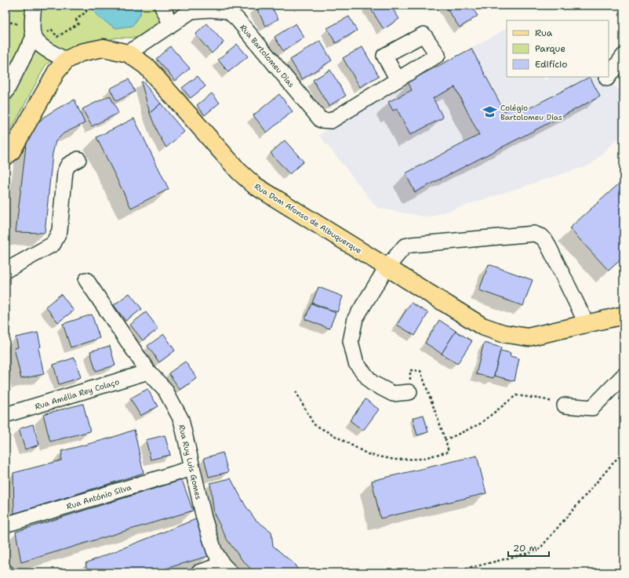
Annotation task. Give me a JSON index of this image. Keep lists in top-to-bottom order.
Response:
{
  "streets": {
    "main road": ["Rua Dom Afonso de Albuquerque"],
    "street": [
      "Rua Bartolomeu Dias",
      "Rua Amélia Rey Colaço",
      "Rua Ruy Luis Gomes",
      "Rua António Silva"
    ]
  },
  "crossings": [
    ["Rua Bartolomeu Dias", "Rua Dom Afonso de Albuquerque"],
    ["Rua Amélia Rey Colaço", "Rua Ruy Luis Gomes"],
    ["Rua Ruy Luis Gomes", "Rua António Silva"]
  ],
  "places": {
    "school or university": ["Colégio Bartolomeu Dias"]
  },
  "legend": ["Rua", "Parque", "Edifício"],
  "scale_bar": "20 m"
}
